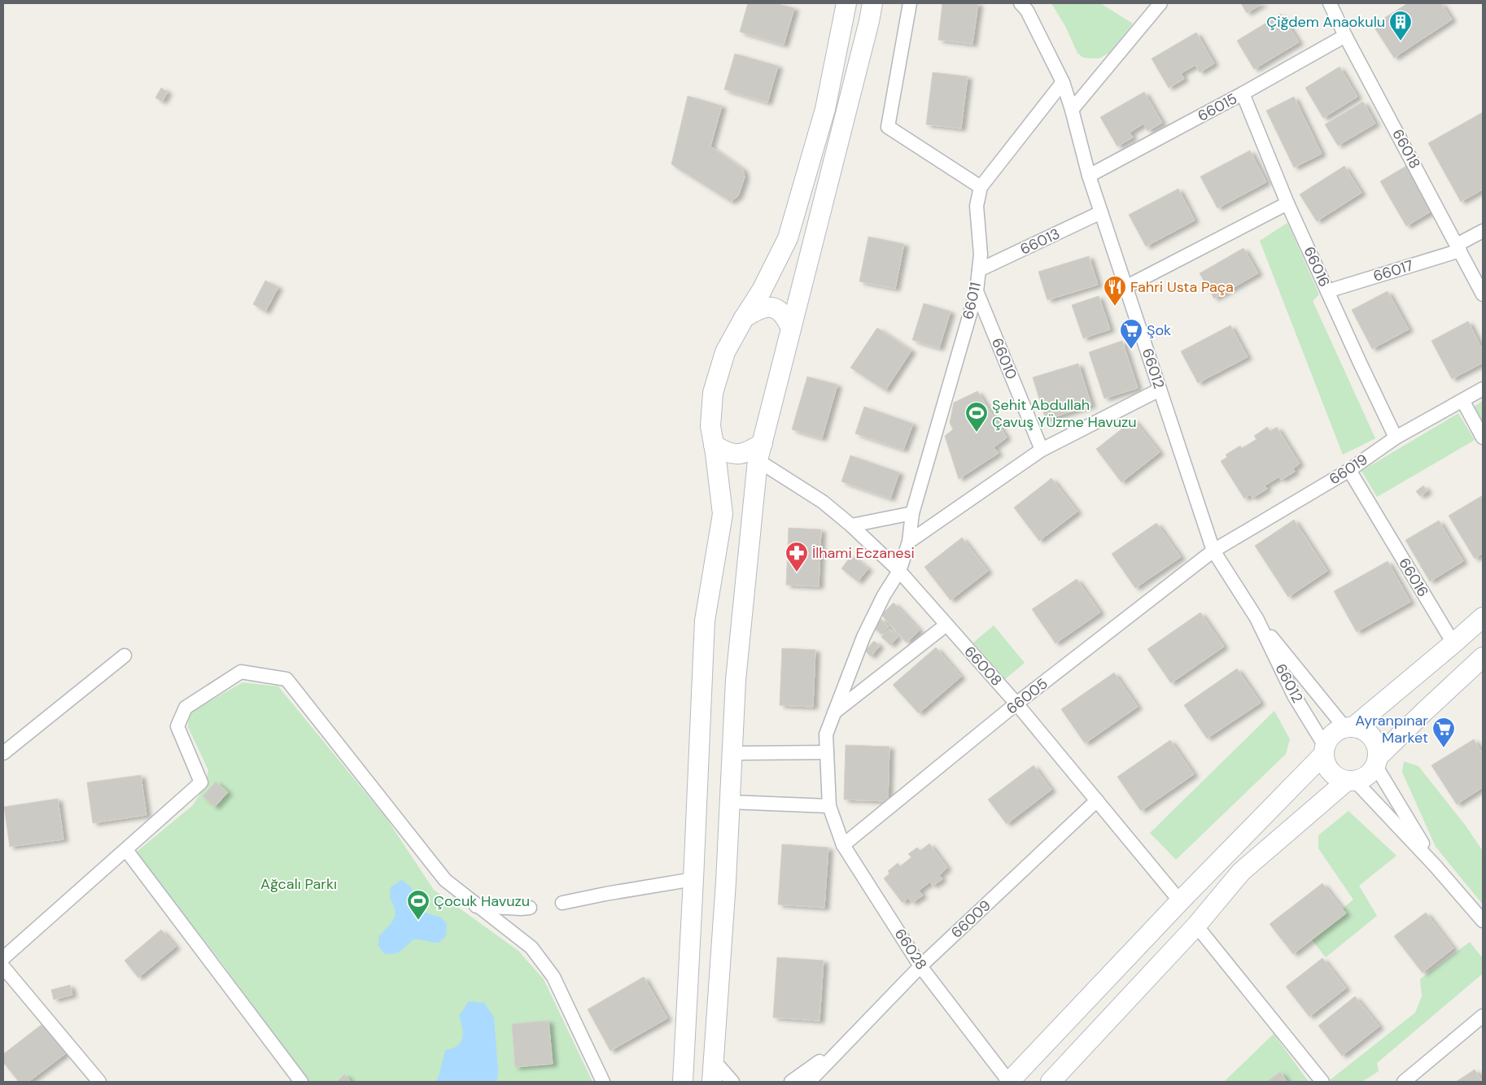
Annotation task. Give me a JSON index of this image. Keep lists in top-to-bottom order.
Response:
{
  "streets": {
    "street": [
      "66015",
      "66018",
      "66013",
      "66016",
      "66017",
      "66011",
      "66010",
      "66012",
      "66019",
      "66008",
      "66005",
      "66009",
      "66028"
    ]
  },
  "crossings": [
    ["66015", "66018"],
    ["66015", "66016"],
    ["66015", "66012"],
    ["66018", "66017"],
    ["66013", "66011"],
    ["66013", "66012"],
    ["66016", "66017"],
    ["66016", "66019"],
    ["66011", "66010"],
    ["66011", "66012"],
    ["66011", "66008"],
    ["66011", "66028"],
    ["66012", "66019"],
    ["66012", "66005"],
    ["66019", "66005"],
    ["66008", "66005"],
    ["66008", "66009"],
    ["66005", "66028"],
    ["66009", "66028"]
  ],
  "parks": ["Ağcalı Parkı"],
  "places": {
    "building": ["Çiğdem Anaokulu"],
    "restaurant": ["Fahri Usta Paça"],
    "supermarket": ["Şok", "Ayranpınar Market"],
    "sports": ["Şehit Abdullah Çavuş YÜzme Havuzu", "Çocuk Havuzu"],
    "pharmacy": ["İlhami Eczanesi"]
  }
}
